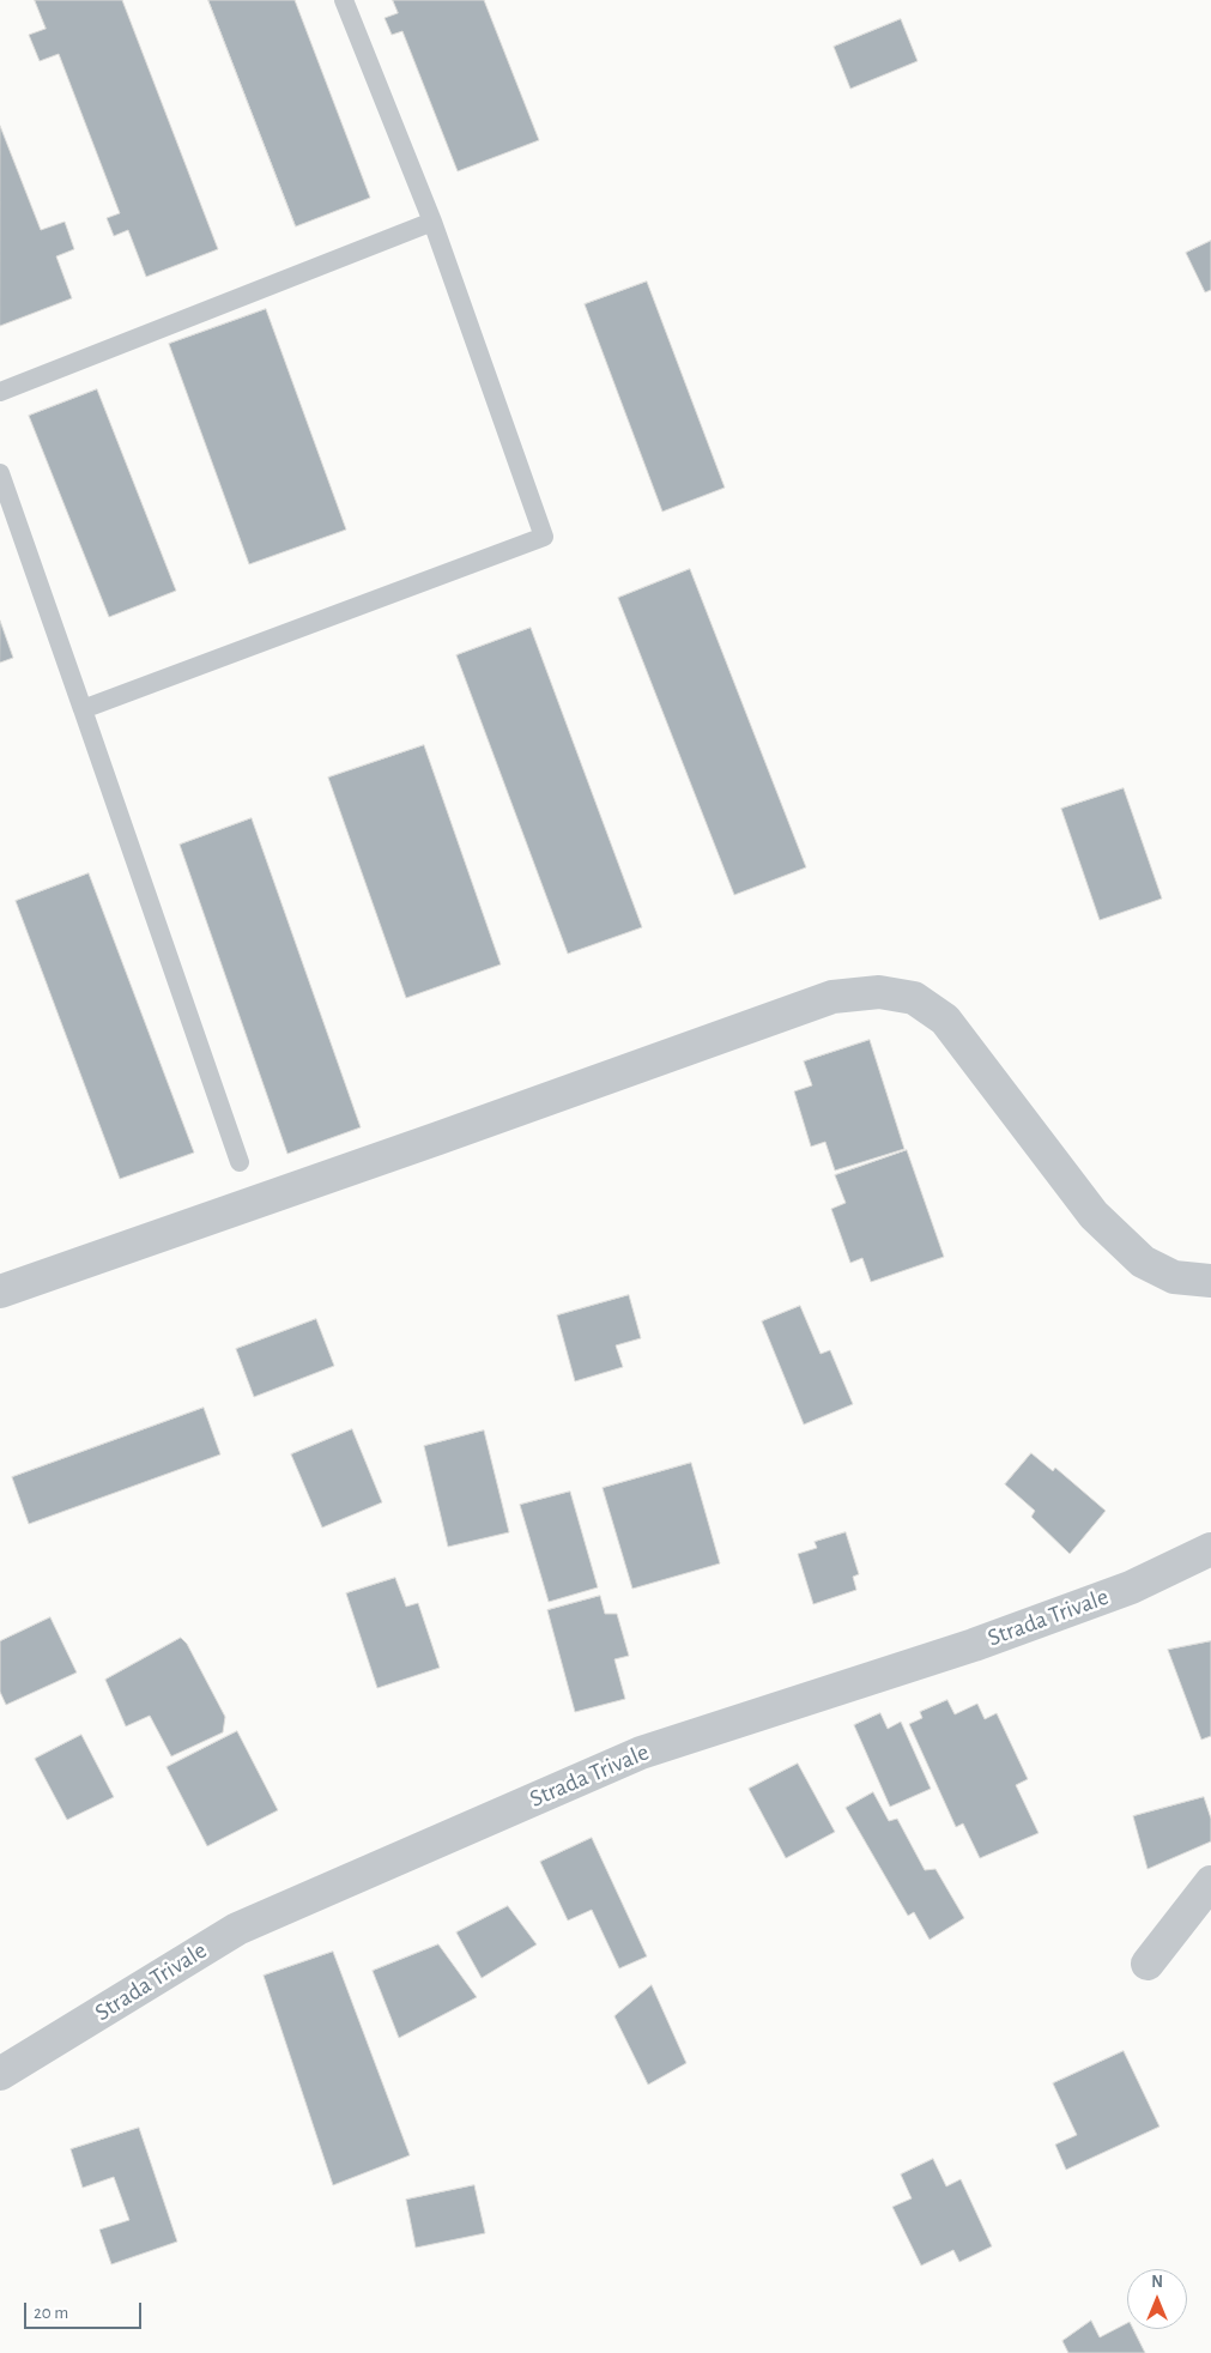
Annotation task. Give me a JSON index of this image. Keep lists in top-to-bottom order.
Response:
{
  "streets": {
    "street": ["Strada Trivale"]
  },
  "scale_bar": "20 m",
  "north": "top"
}
